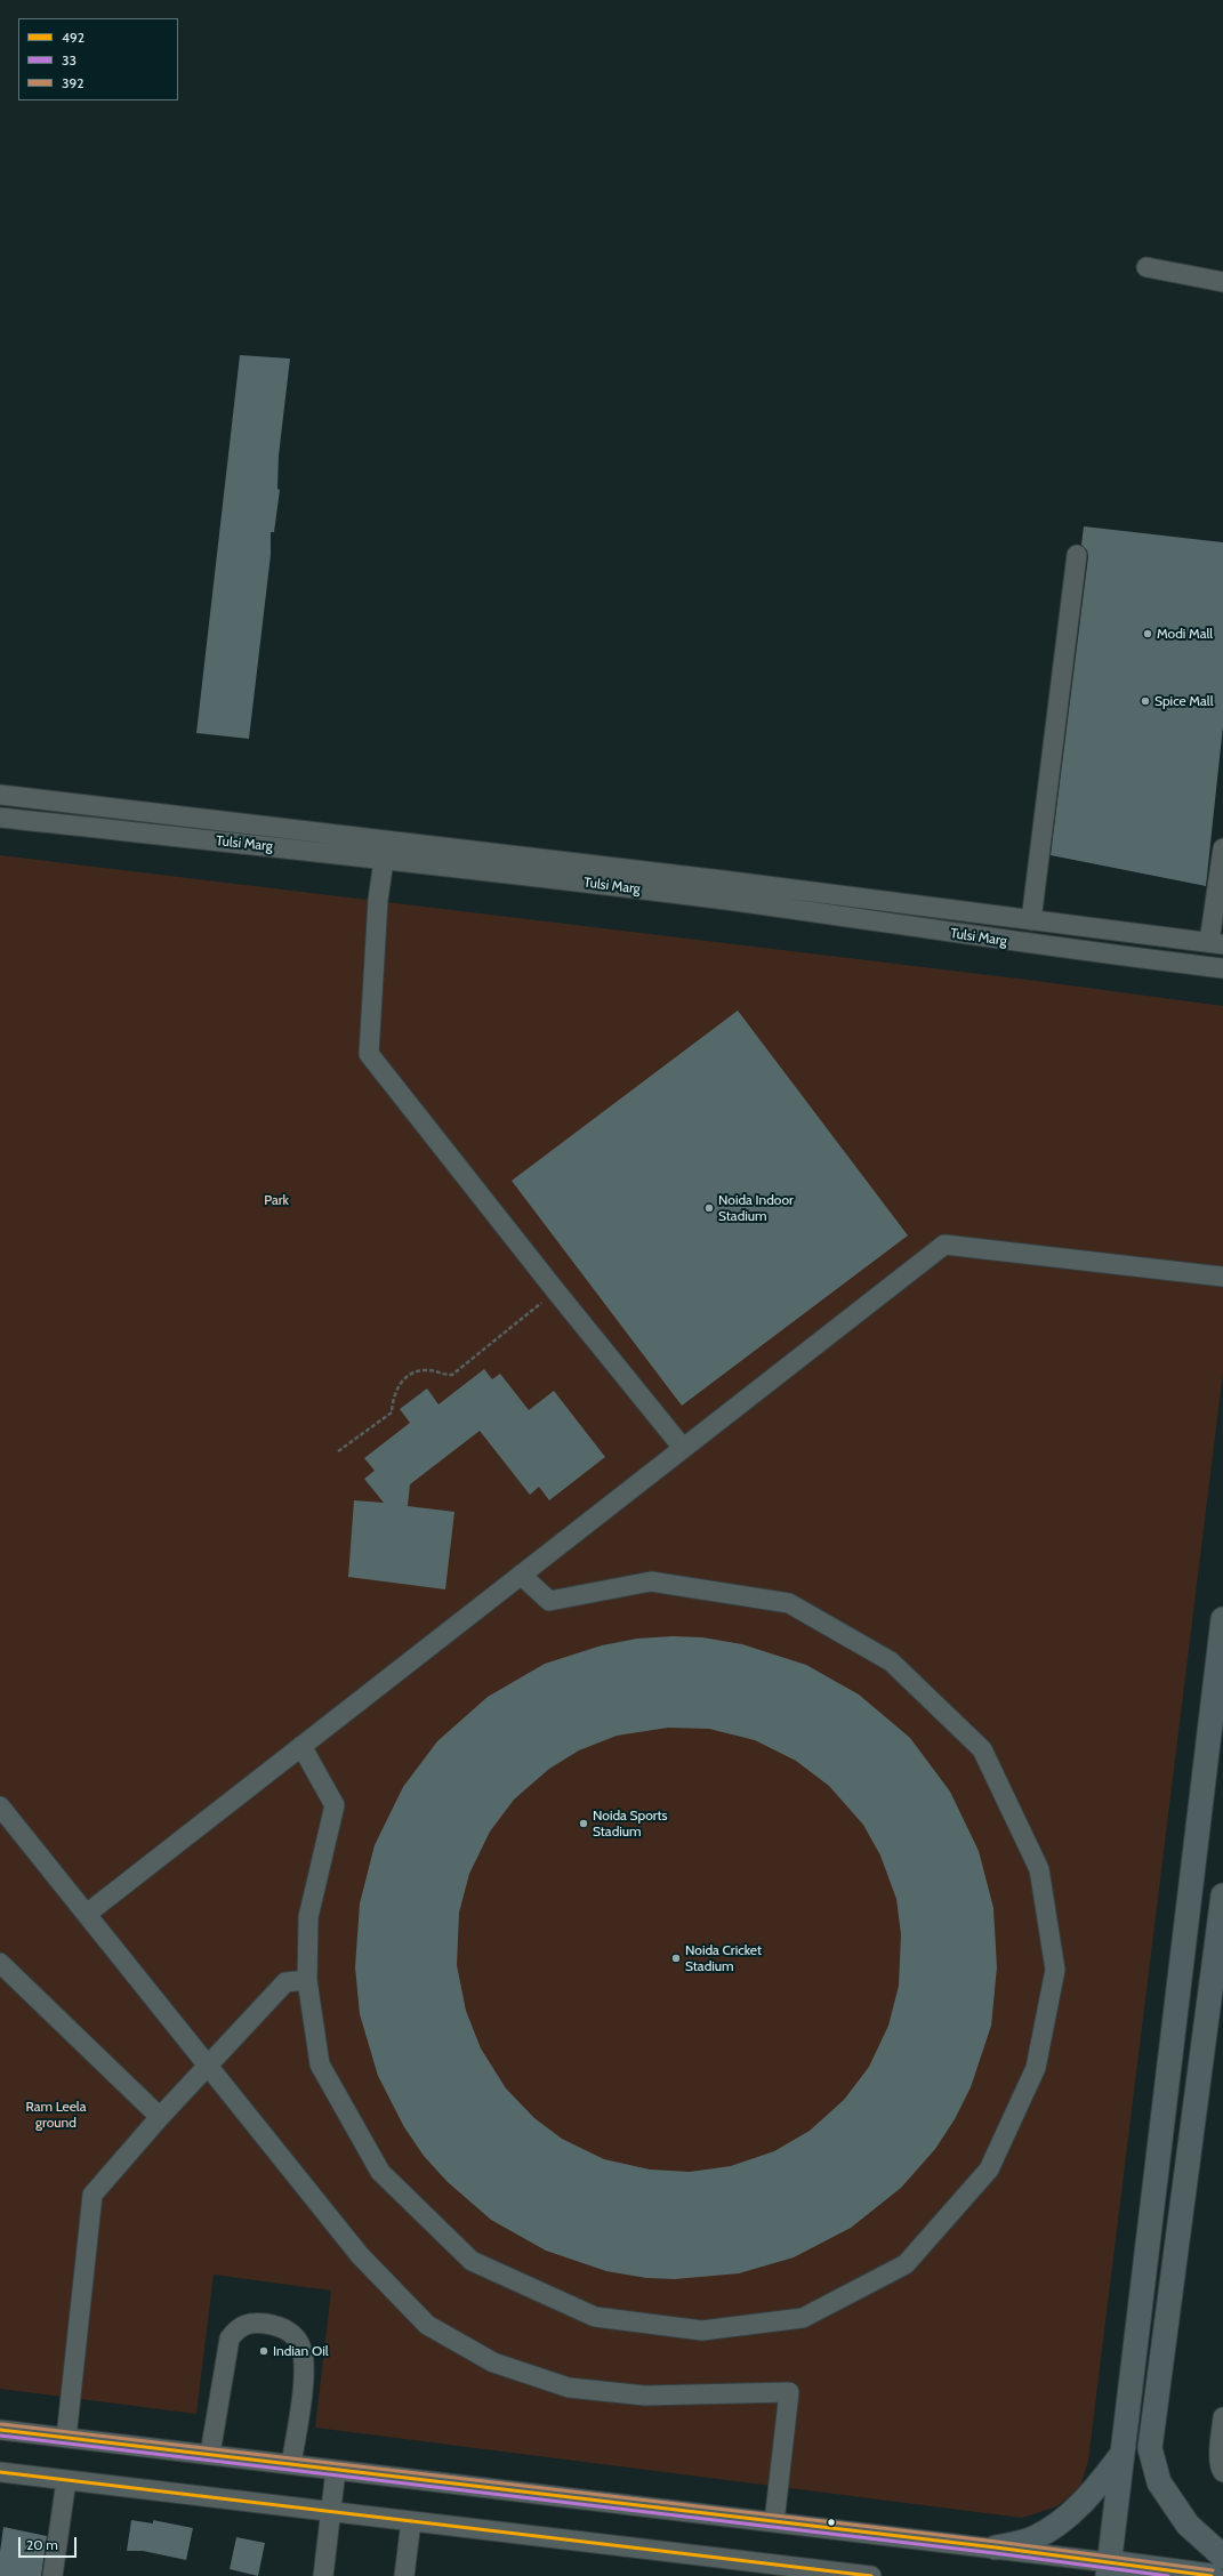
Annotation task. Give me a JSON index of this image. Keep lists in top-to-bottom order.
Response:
{
  "streets": {
    "street": ["Tulsi Marg"]
  },
  "parks": ["Park", "Ram Leela ground"],
  "places": [
    "Modi Mall",
    "Spice Mall",
    "Noida Indoor Stadium",
    "Noida Sports Stadium",
    "Noida Cricket Stadium",
    "Indian Oil"
  ],
  "lines": ["transit line 392", "transit line 492", "transit line 33"],
  "legend": ["492", "33", "392"],
  "scale_bar": "20 m"
}
